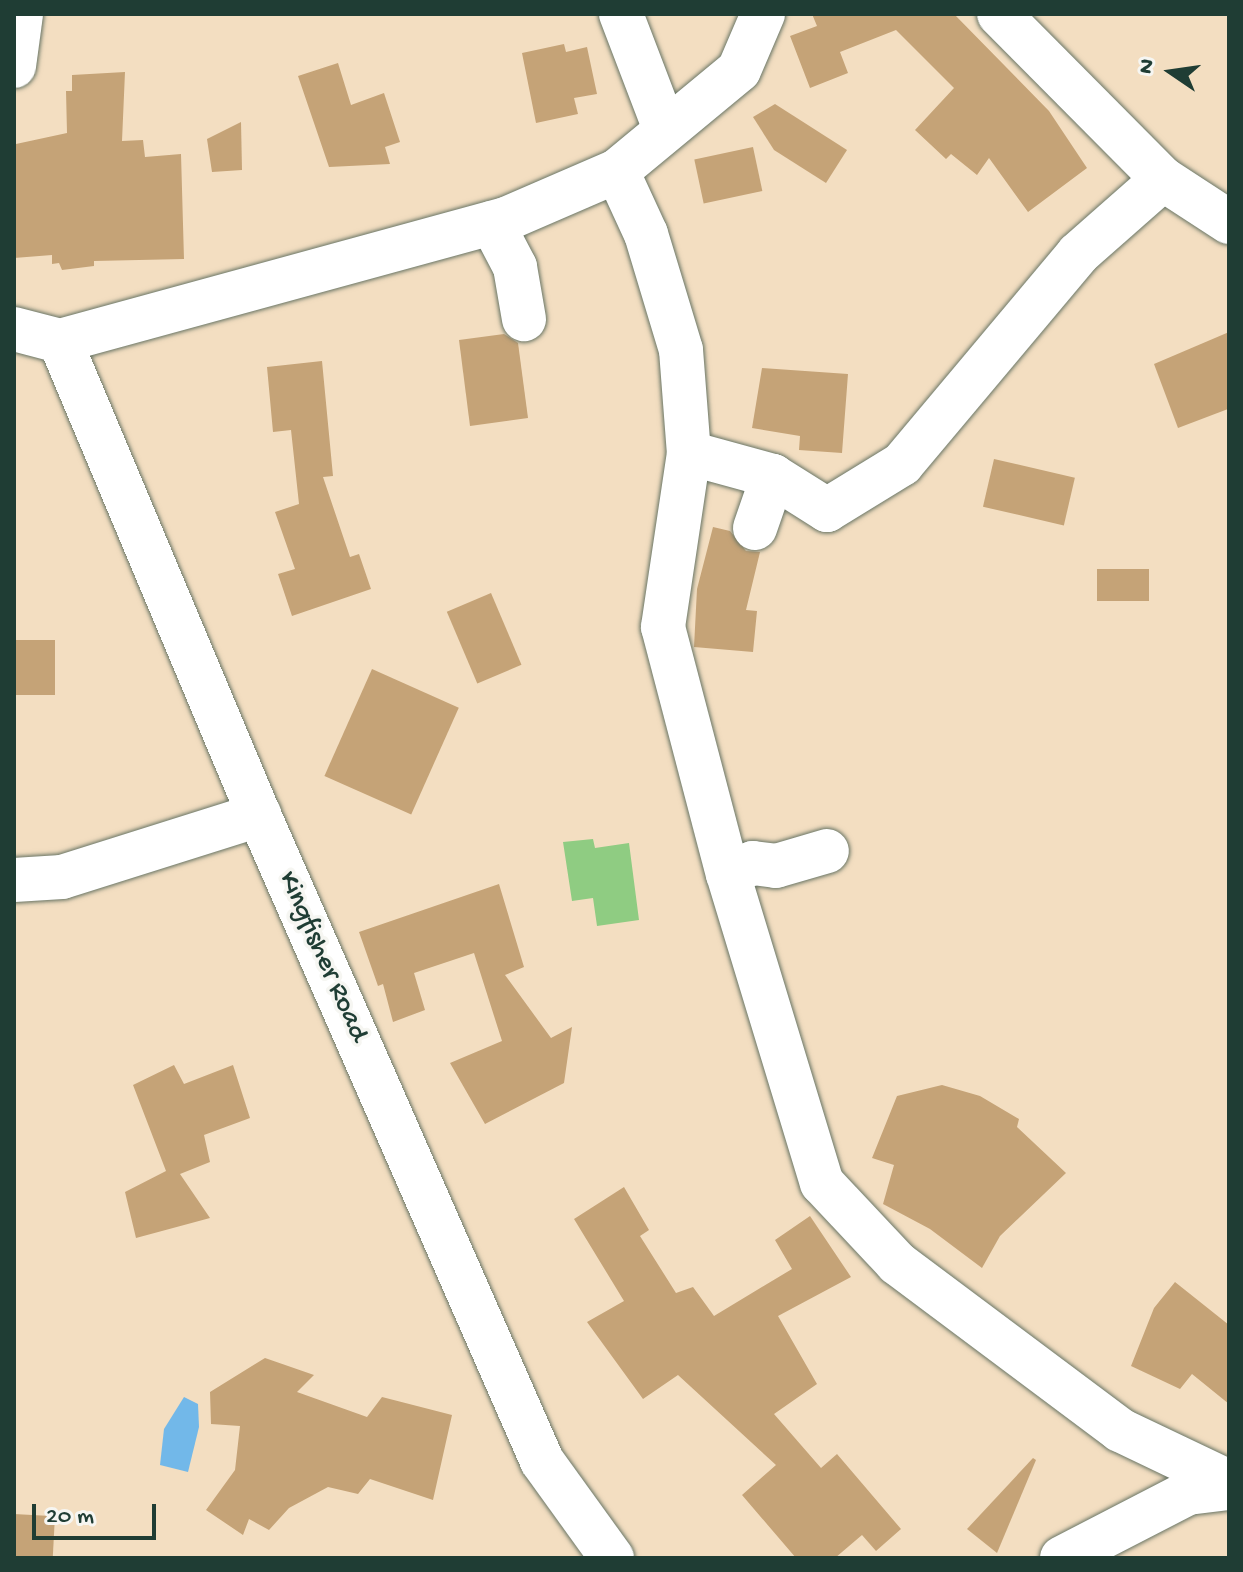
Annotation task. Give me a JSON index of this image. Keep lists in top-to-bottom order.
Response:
{
  "streets": {
    "street": ["Kingfisher Road"]
  },
  "scale_bar": "20 m",
  "north": "left"
}
